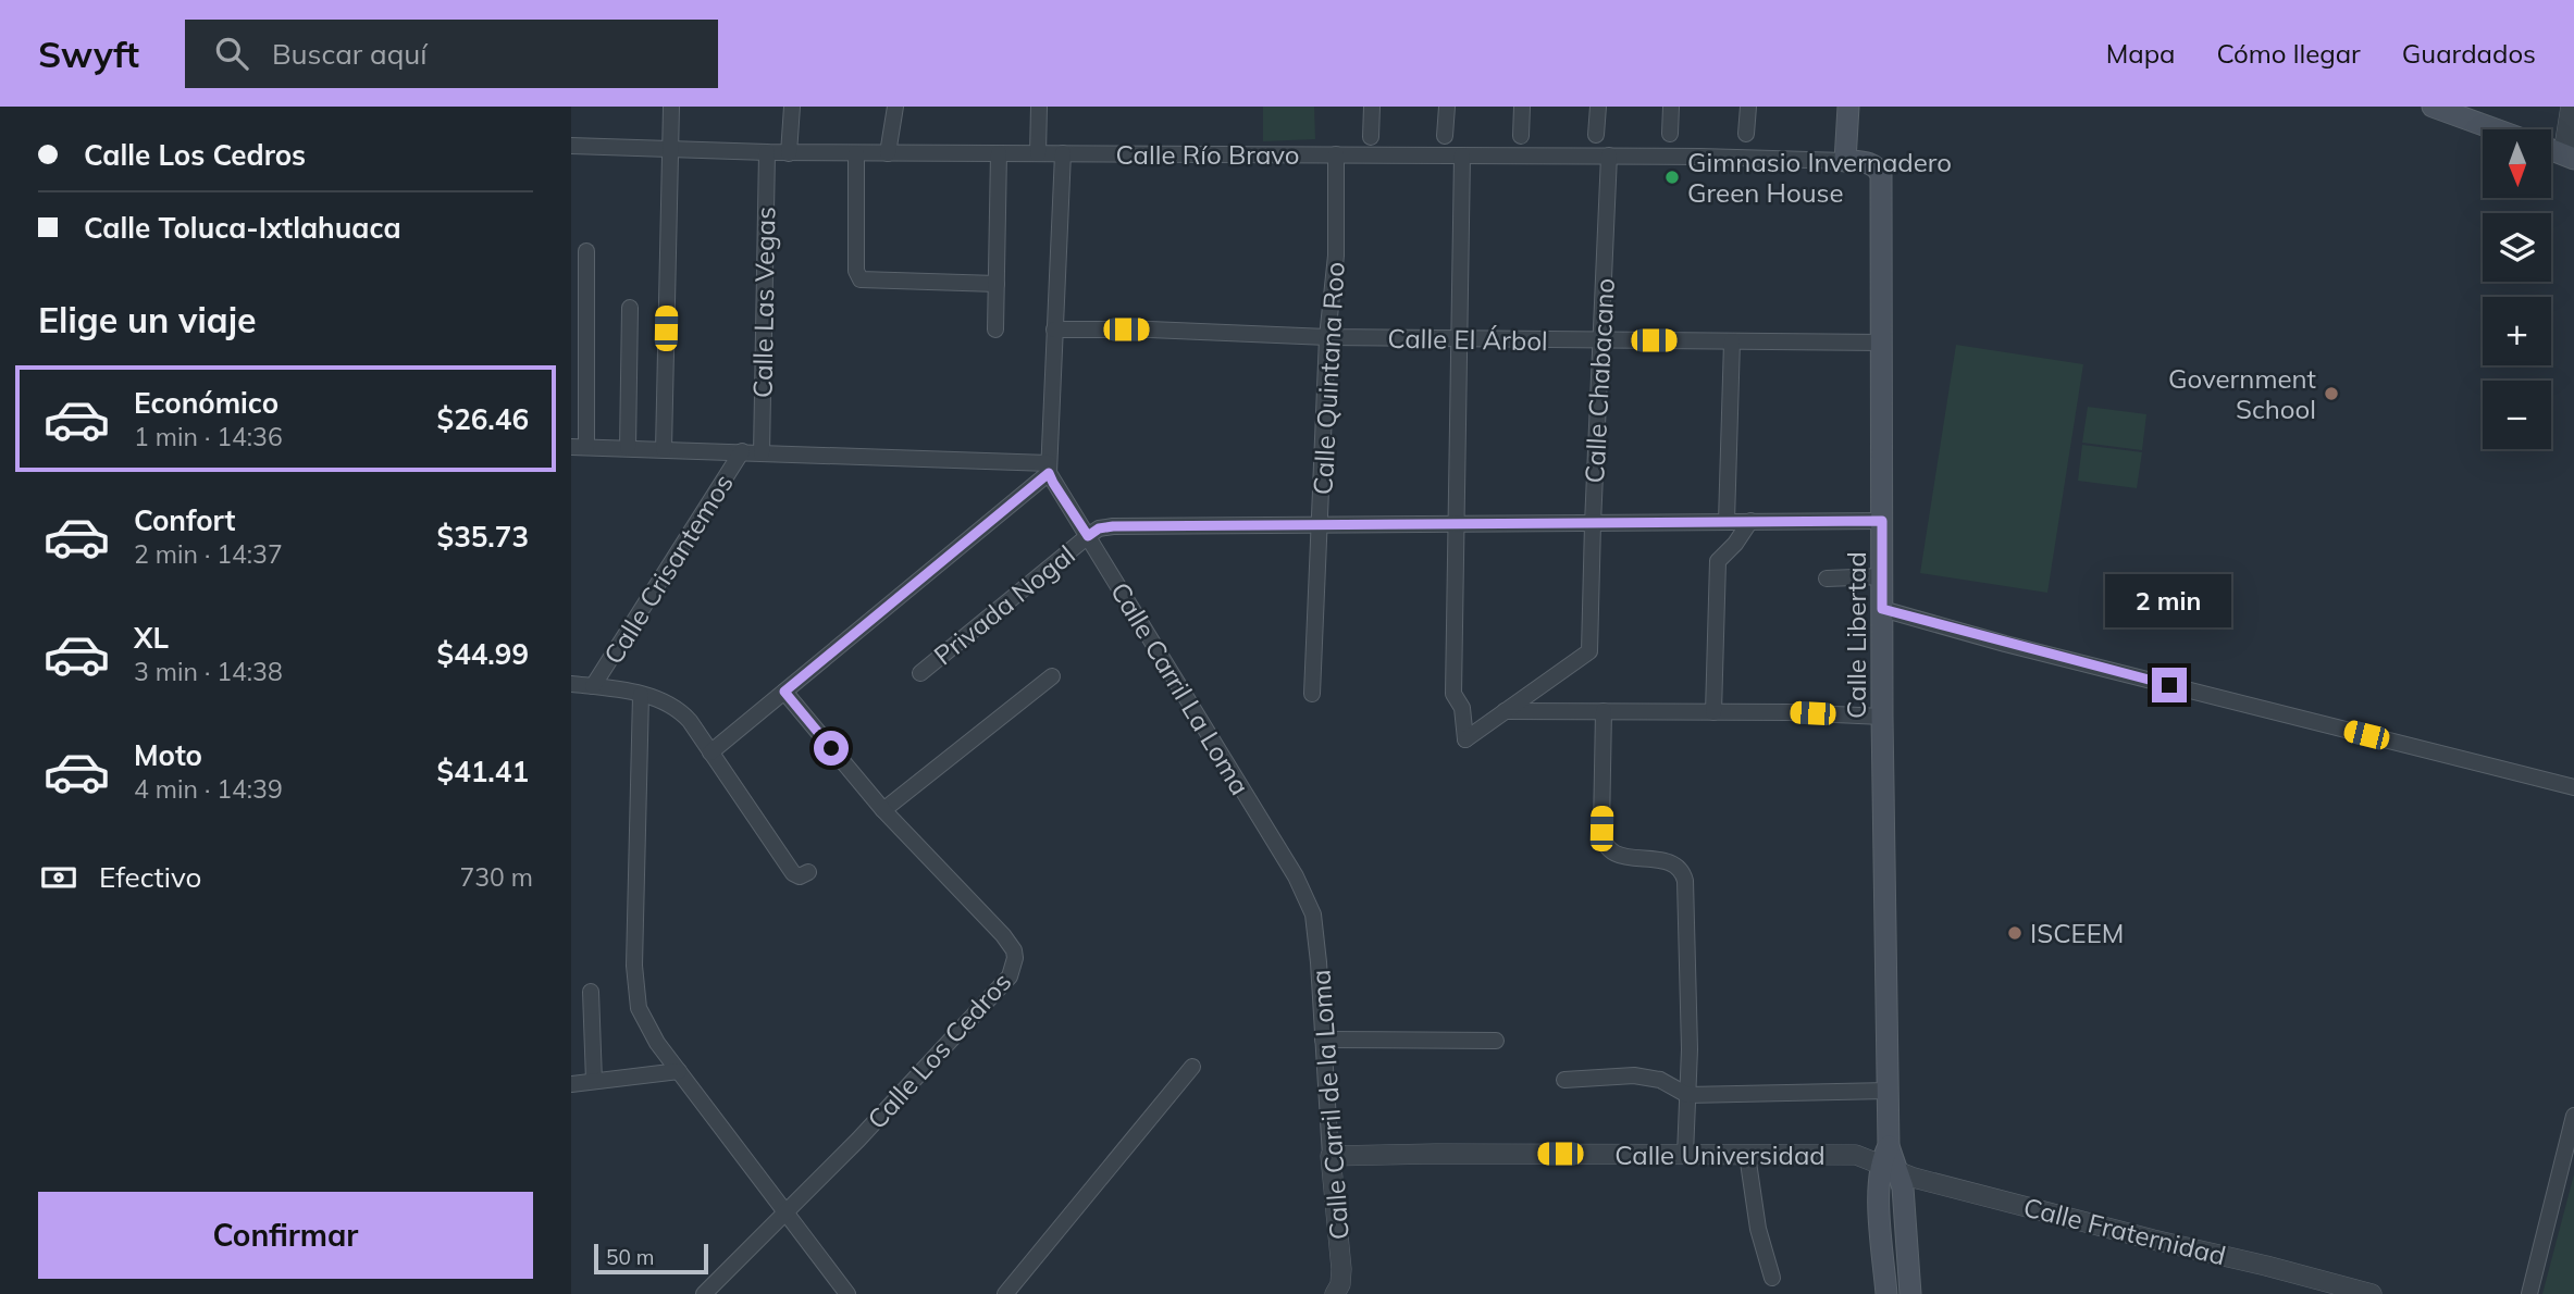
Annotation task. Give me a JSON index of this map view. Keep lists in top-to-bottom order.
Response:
{
  "streets": {
    "main road": ["Calle Libertad"],
    "street": [
      "Calle Río Bravo",
      "Calle Las Vegas",
      "Calle El Árbol",
      "Calle Quintana Roo",
      "Calle Chabacano",
      "Calle Crisantemos",
      "Privada Nogal",
      "Calle Carril La Loma",
      "Calle Los Cedros",
      "Calle Carril de la Loma",
      "Calle Universidad",
      "Calle Fraternidad"
    ]
  },
  "crossings": [
    ["Calle Río Bravo", "Calle Las Vegas"],
    ["Calle Río Bravo", "Calle Quintana Roo"],
    ["Calle Río Bravo", "Calle Chabacano"],
    ["Calle Río Bravo", "Calle Libertad"],
    ["Calle El Árbol", "Calle Quintana Roo"],
    ["Calle El Árbol", "Calle Chabacano"],
    ["Calle El Árbol", "Calle Libertad"],
    ["Privada Nogal", "Calle Carril La Loma"],
    ["Calle Libertad", "Calle Universidad"],
    ["Calle Libertad", "Calle Fraternidad"],
    ["Calle Carril La Loma", "Calle Carril de la Loma"],
    ["Calle Carril de la Loma", "Calle Universidad"],
    ["Calle Universidad", "Calle Fraternidad"]
  ],
  "places": ["Gimnasio Invernadero Green House", "Government School", "ISCEEM"],
  "scale_bar": "50 m",
  "north": "bottom",
  "page": {
    "header": "Swyft",
    "search": "Buscar aquí",
    "nav": ["Mapa", "Cómo llegar", "Guardados"],
    "banner": ["Calle Los Cedros", "Calle Toluca-Ixtlahuaca"],
    "map_buttons": ["+", "−"],
    "heading": "Elige un viaje",
    "list": [
      {
        "name": "Económico",
        "note": "1 min · 14:36",
        "value": "$26.46"
      },
      {
        "name": "Confort",
        "note": "2 min · 14:37",
        "value": "$35.73"
      },
      {
        "name": "XL",
        "note": "3 min · 14:38",
        "value": "$44.99"
      },
      {
        "name": "Moto",
        "note": "4 min · 14:39",
        "value": "$41.41"
      }
    ],
    "bubble": "2 min",
    "pay": ["Efectivo", "730 m"],
    "buttons": "Confirmar",
    "scale": "50 m"
  }
}
